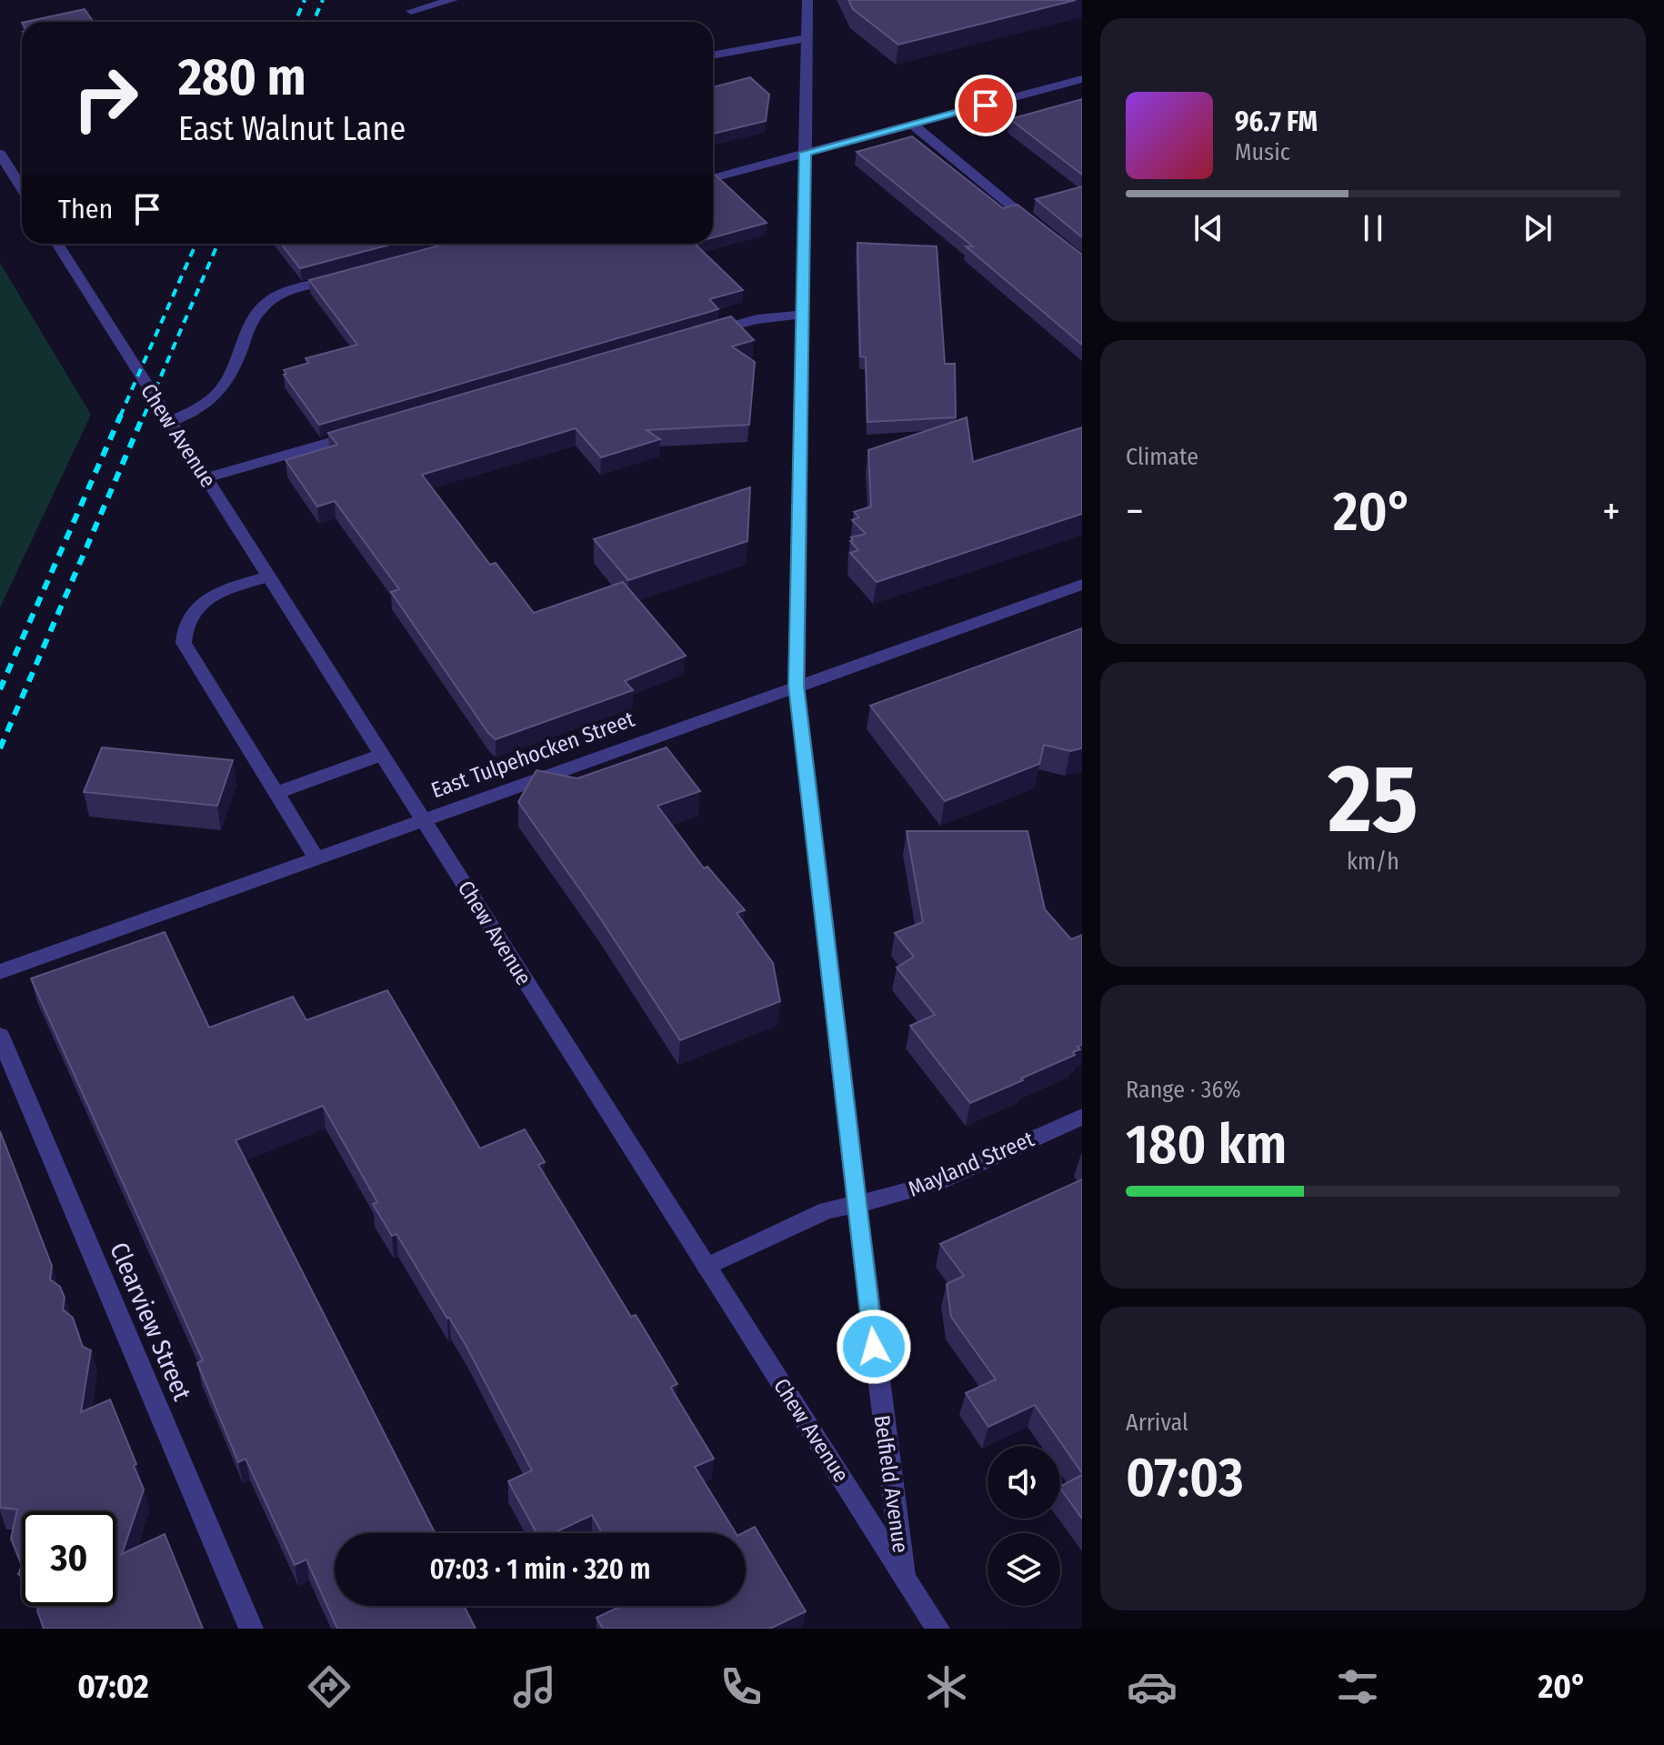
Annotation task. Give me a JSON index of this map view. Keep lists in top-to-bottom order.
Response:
{
  "streets": {
    "street": [
      "Chew Avenue",
      "East Tulpehocken Street",
      "Mayland Street",
      "Clearview Street",
      "Belfield Avenue"
    ]
  },
  "crossings": [
    ["Chew Avenue", "East Tulpehocken Street"],
    ["Chew Avenue", "Mayland Street"],
    ["Chew Avenue", "Belfield Avenue"],
    ["East Tulpehocken Street", "Belfield Avenue"],
    ["Mayland Street", "Belfield Avenue"]
  ],
  "page": {
    "turn": ["280 m", "East Walnut Lane"],
    "song": ["96.7 FM", "Music"],
    "then": "Then",
    "tile": [
      "Climate",
      ["25", "km/h"],
      ["Range · 36%", "180 km"],
      ["Arrival", "07:03"]
    ],
    "heat": ["−", "20°", "+"],
    "limit": "30",
    "trip": "07:03 · 1 min · 320 m",
    "tabs": ["07:02", "20°"]
  }
}
